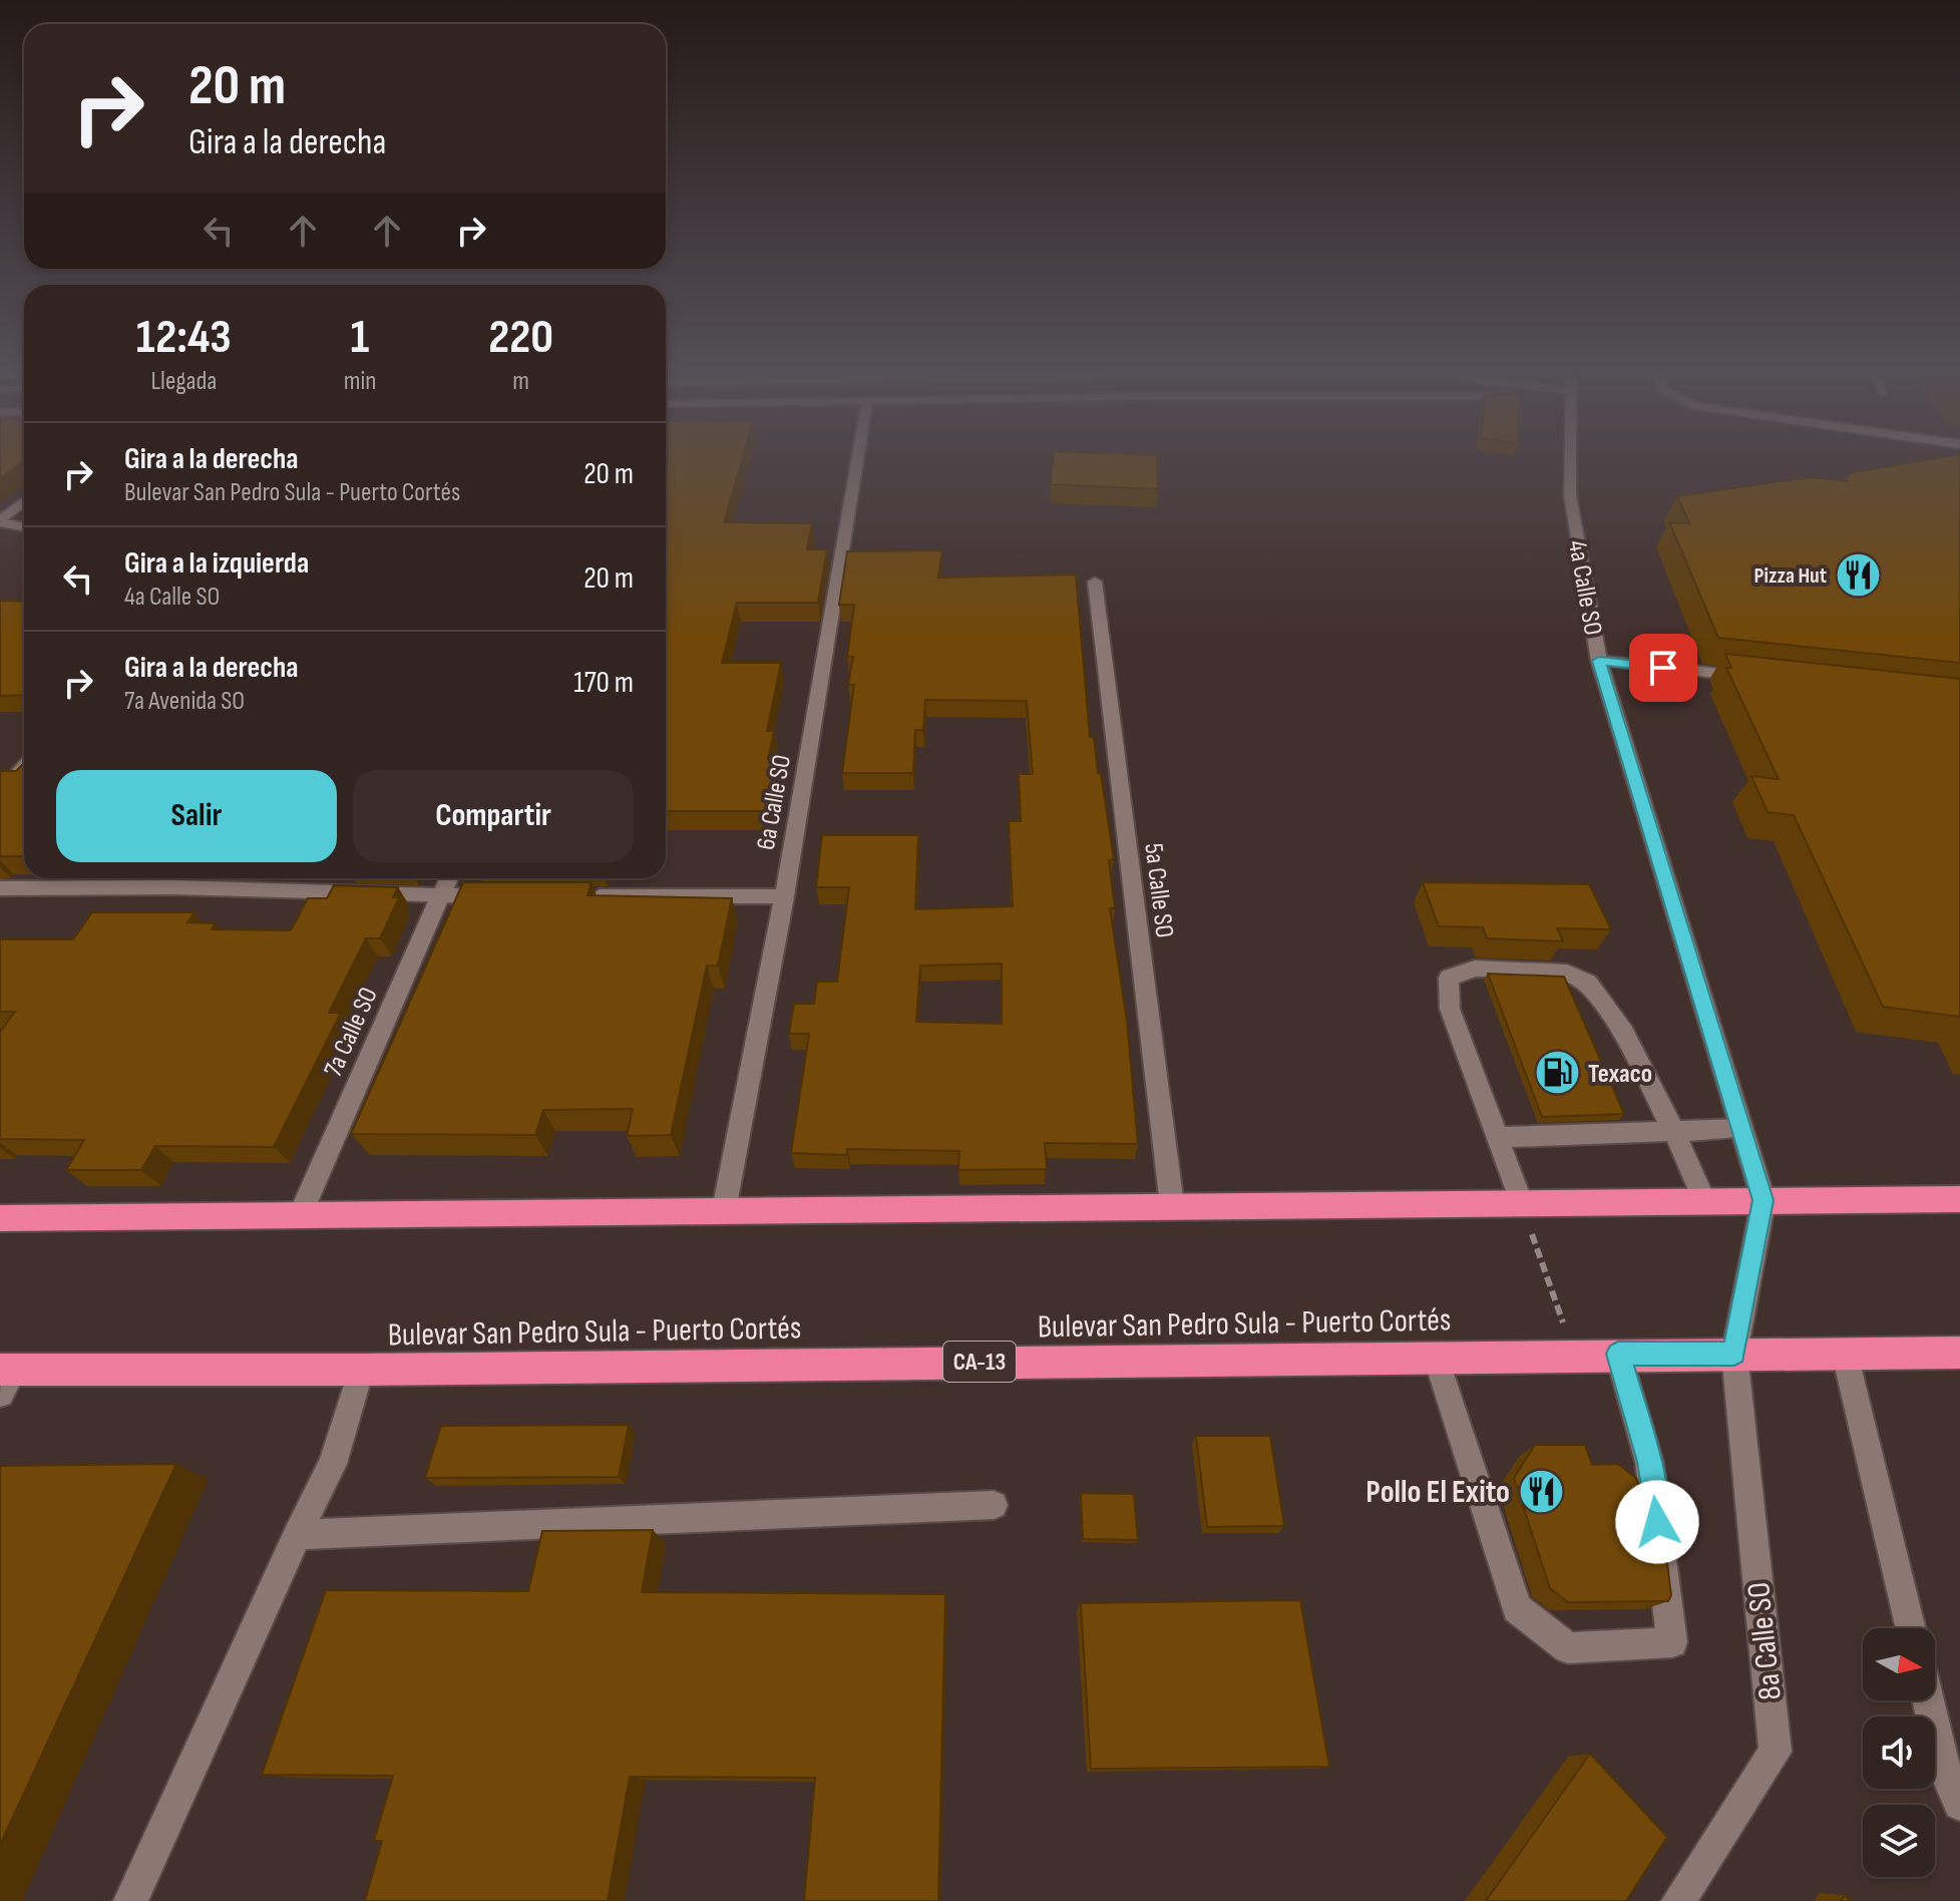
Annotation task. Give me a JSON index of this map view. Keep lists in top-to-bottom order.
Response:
{
  "streets": {
    "highway": ["Bulevar San Pedro Sula - Puerto Cortés", "CA-13"],
    "street": [
      "4a Calle SO",
      "6a Calle SO",
      "5a Calle SO",
      "7a Calle SO",
      "8a Calle SO"
    ]
  },
  "crossings": [
    ["4a Calle SO", "Bulevar San Pedro Sula - Puerto Cortés"],
    ["4a Calle SO", "8a Calle SO"],
    ["Bulevar San Pedro Sula - Puerto Cortés", "8a Calle SO"]
  ],
  "places": {
    "restaurant": ["Pizza Hut", "Pollo El Exito"],
    "fuel station": ["Texaco"]
  },
  "north": "right",
  "page": {
    "turn": ["20 m", "Gira a la derecha"],
    "eta": [
      "12:43",
      "Llegada",
      "1",
      "min",
      "220",
      "m"
    ],
    "list": [
      {
        "name": "Gira a la derecha",
        "note": "Bulevar San Pedro Sula - Puerto Cortés",
        "value": "20 m"
      },
      {
        "name": "Gira a la izquierda",
        "note": "4a Calle SO",
        "value": "20 m"
      },
      {
        "name": "Gira a la derecha",
        "note": "7a Avenida SO",
        "value": "170 m"
      }
    ],
    "buttons": ["Salir", "Compartir"]
  }
}
